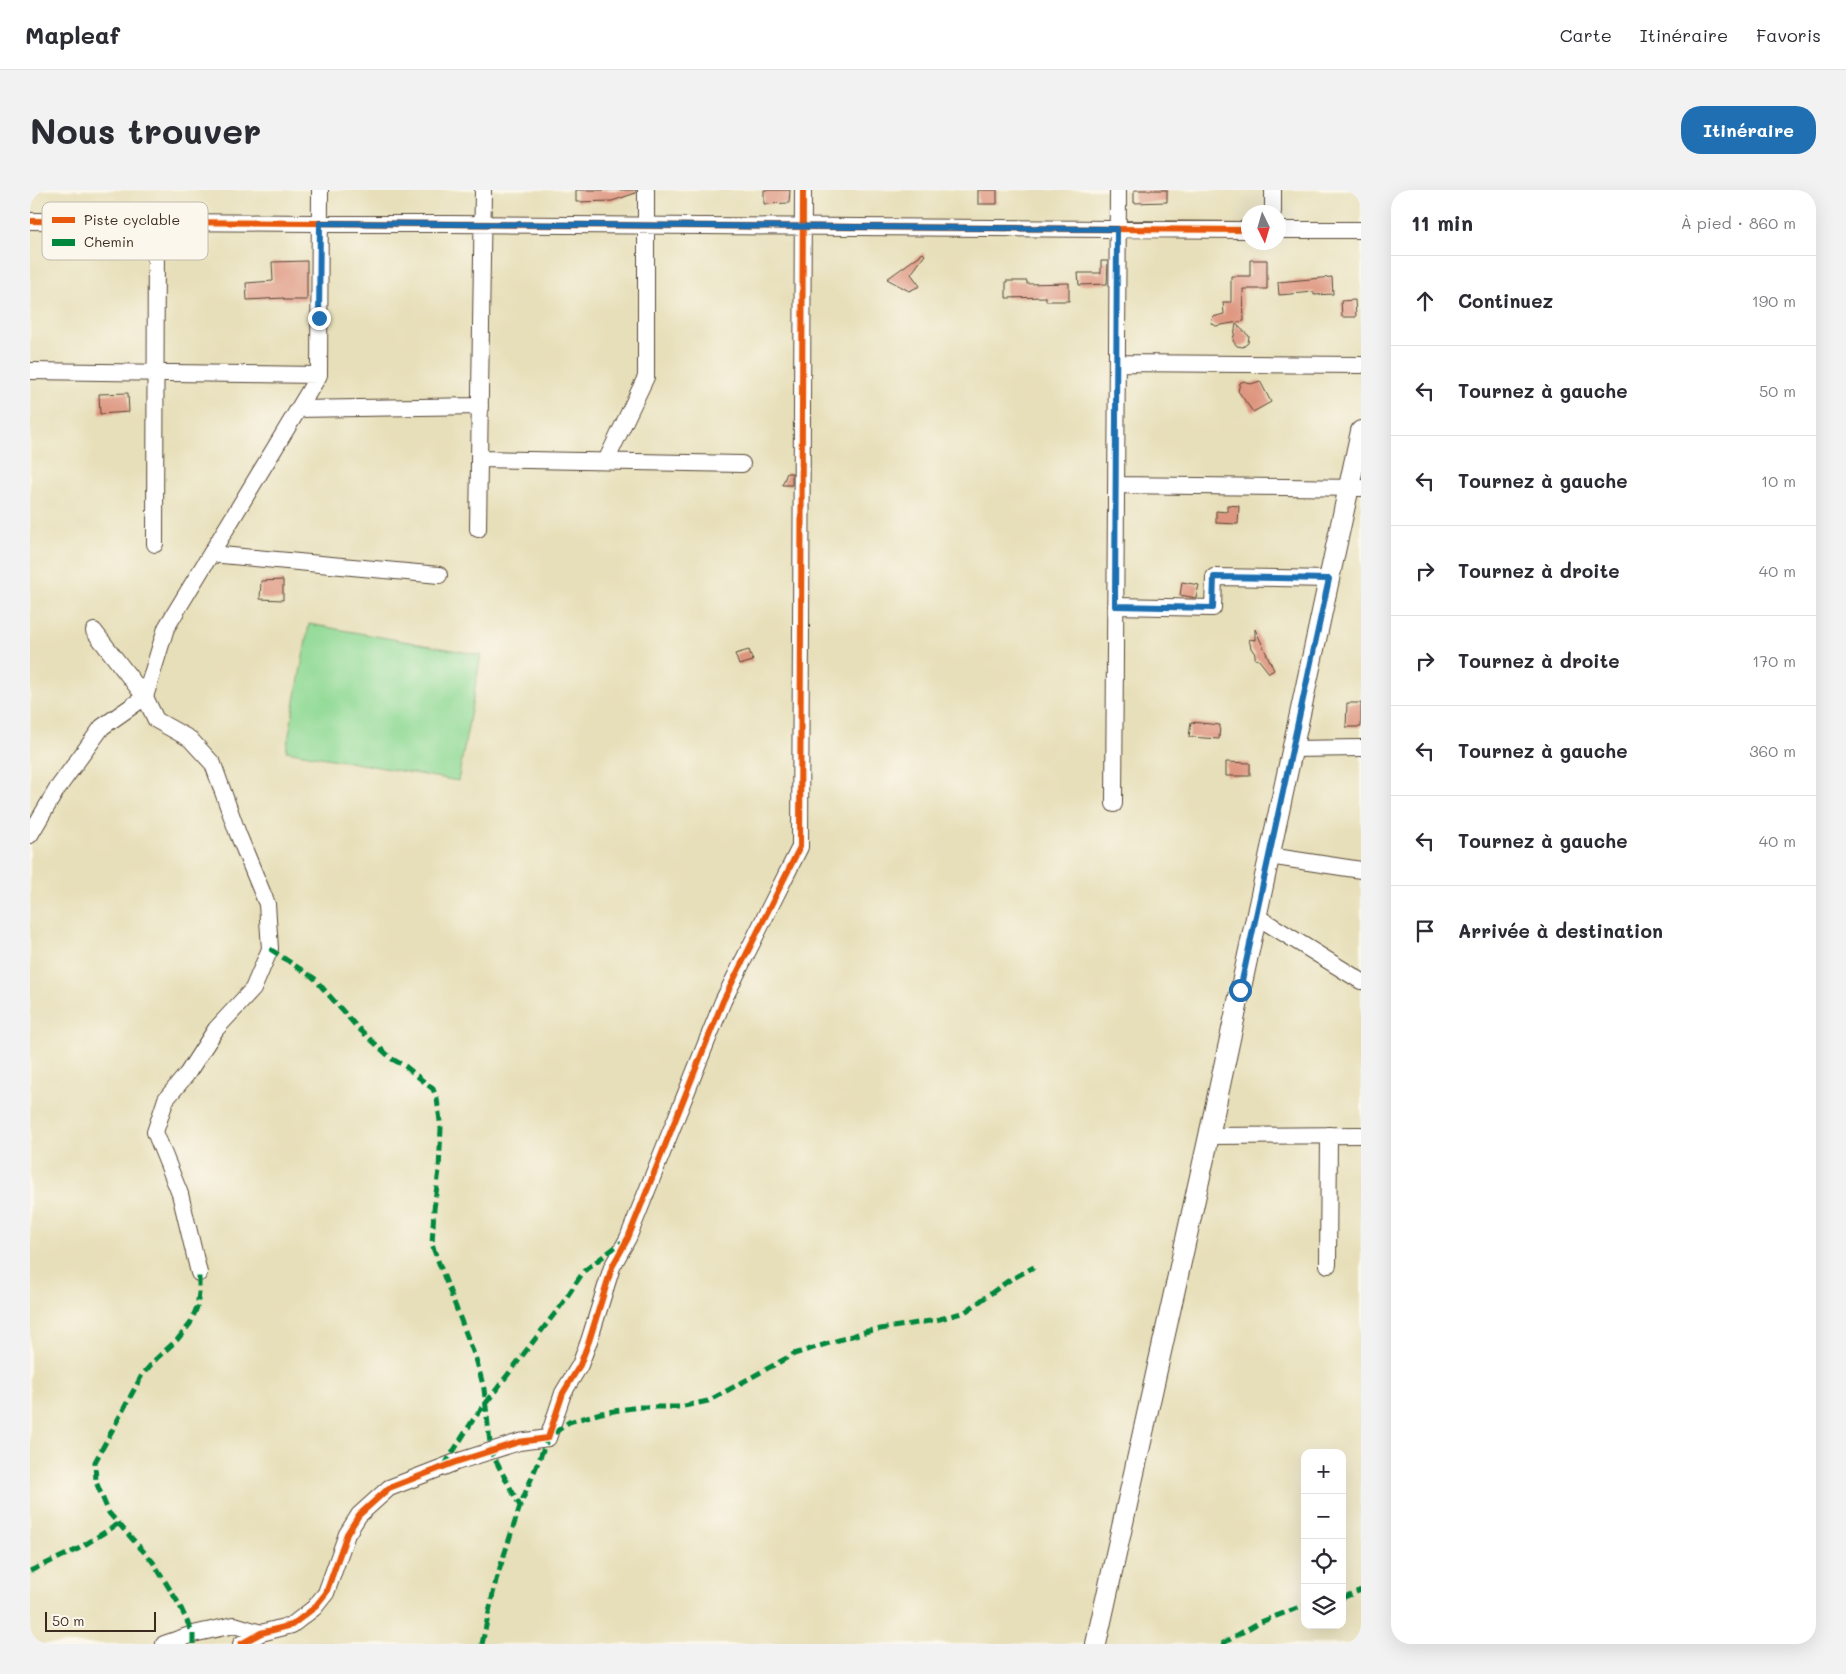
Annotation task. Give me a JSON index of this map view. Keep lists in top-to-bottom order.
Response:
{
  "legend": ["Piste cyclable", "Chemin"],
  "scale_bar": "50 m",
  "north": "bottom",
  "page": {
    "header": "Mapleaf",
    "nav": ["Carte", "Itinéraire", "Favoris"],
    "buttons": "Itinéraire",
    "title": "Nous trouver",
    "heading": ["11 min", "À pied · 860 m"],
    "list": [
      ["Continuez", "190 m"],
      ["Tournez à gauche", "50 m"],
      ["Tournez à gauche", "10 m"],
      ["Tournez à droite", "40 m"],
      ["Tournez à droite", "170 m"],
      ["Tournez à gauche", "360 m"],
      ["Tournez à gauche", "40 m"],
      "Arrivée à destination"
    ],
    "map_buttons": ["+", "−"],
    "scale": "50 m"
  }
}
